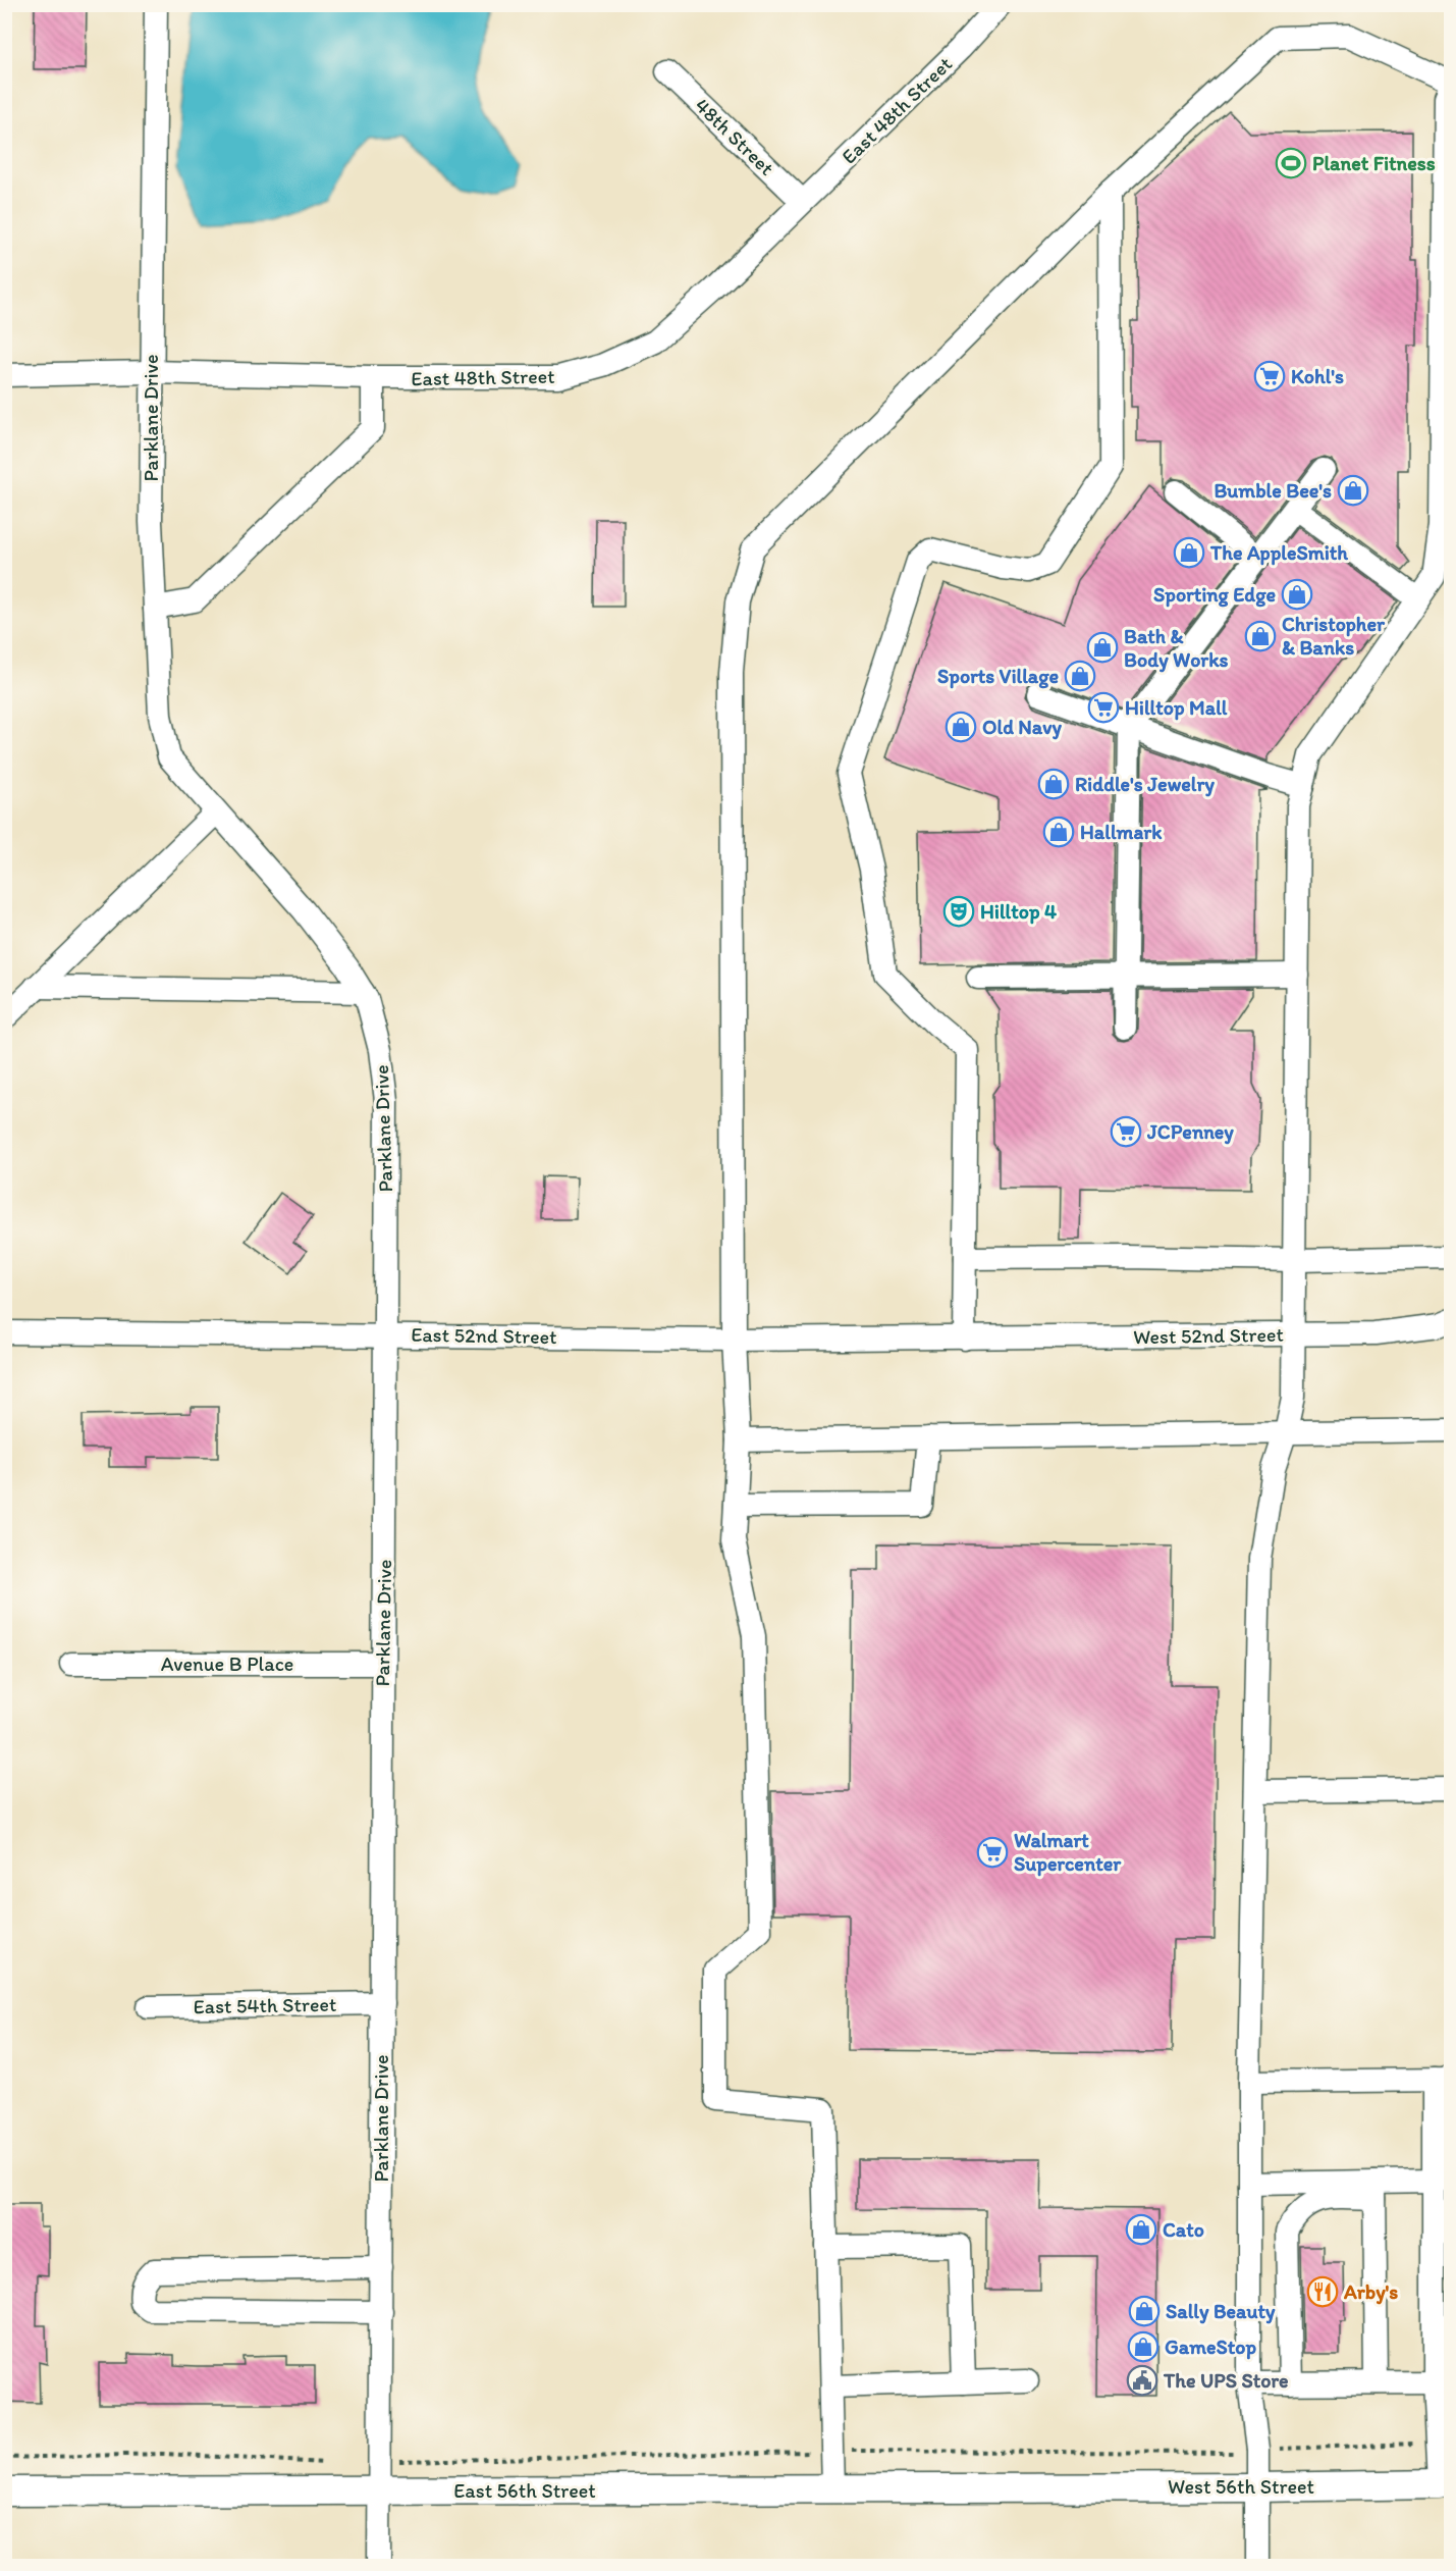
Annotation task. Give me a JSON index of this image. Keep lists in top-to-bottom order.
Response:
{
  "streets": {
    "main road": ["West 56th Street", "East 56th Street"],
    "street": [
      "East 48th Street",
      "48th Street",
      "Parklane Drive",
      "East 52nd Street",
      "West 52nd Street",
      "Avenue B Place",
      "East 54th Street"
    ]
  },
  "crossings": [
    ["East 48th Street", "48th Street"],
    ["East 48th Street", "Parklane Drive"],
    ["Parklane Drive", "East 52nd Street"],
    ["Parklane Drive", "Avenue B Place"],
    ["Parklane Drive", "East 54th Street"],
    ["Parklane Drive", "East 56th Street"],
    ["East 52nd Street", "West 52nd Street"],
    ["West 56th Street", "East 56th Street"]
  ],
  "places": {
    "sports": ["Planet Fitness"],
    "supermarket": [
      "Kohl's",
      "Hilltop Mall",
      "JCPenney",
      "Walmart Supercenter"
    ],
    "shop": [
      "Bumble Bee's",
      "The AppleSmith",
      "Sporting Edge",
      "Christopher & Banks",
      "Bath & Body Works",
      "Sports Village",
      "Old Navy",
      "Riddle's Jewelry",
      "Hallmark",
      "Cato",
      "Sally Beauty",
      "GameStop"
    ],
    "theatre": ["Hilltop 4"],
    "restaurant": ["Arby's"],
    "public building": ["The UPS Store"]
  }
}
